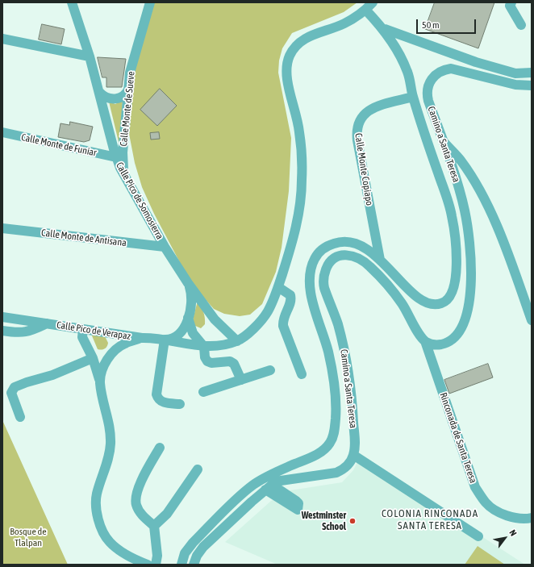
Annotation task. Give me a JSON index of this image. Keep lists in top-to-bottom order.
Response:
{
  "streets": {
    "street": [
      "Calle Monte de Sueve",
      "Camino a Santa Teresa",
      "Calle Monte de Funiar",
      "Calle Monte Copiapo",
      "Calle Pico de Somosierra",
      "Calle Monte de Antisana",
      "Calle Pico de Verapaz",
      "Rinconada de Santa Teresa"
    ]
  },
  "crossings": [
    ["Calle Monte de Sueve", "Calle Pico de Somosierra"],
    ["Camino a Santa Teresa", "Calle Monte Copiapo"],
    ["Camino a Santa Teresa", "Rinconada de Santa Teresa"],
    ["Calle Monte de Funiar", "Calle Pico de Somosierra"],
    ["Calle Pico de Somosierra", "Calle Monte de Antisana"]
  ],
  "districts": ["COLONIA RINCONADA SANTA TERESA"],
  "parks": ["Bosque de Tlalpan"],
  "places": ["Westminster School"],
  "scale_bar": "50 m",
  "north": "top right"
}
